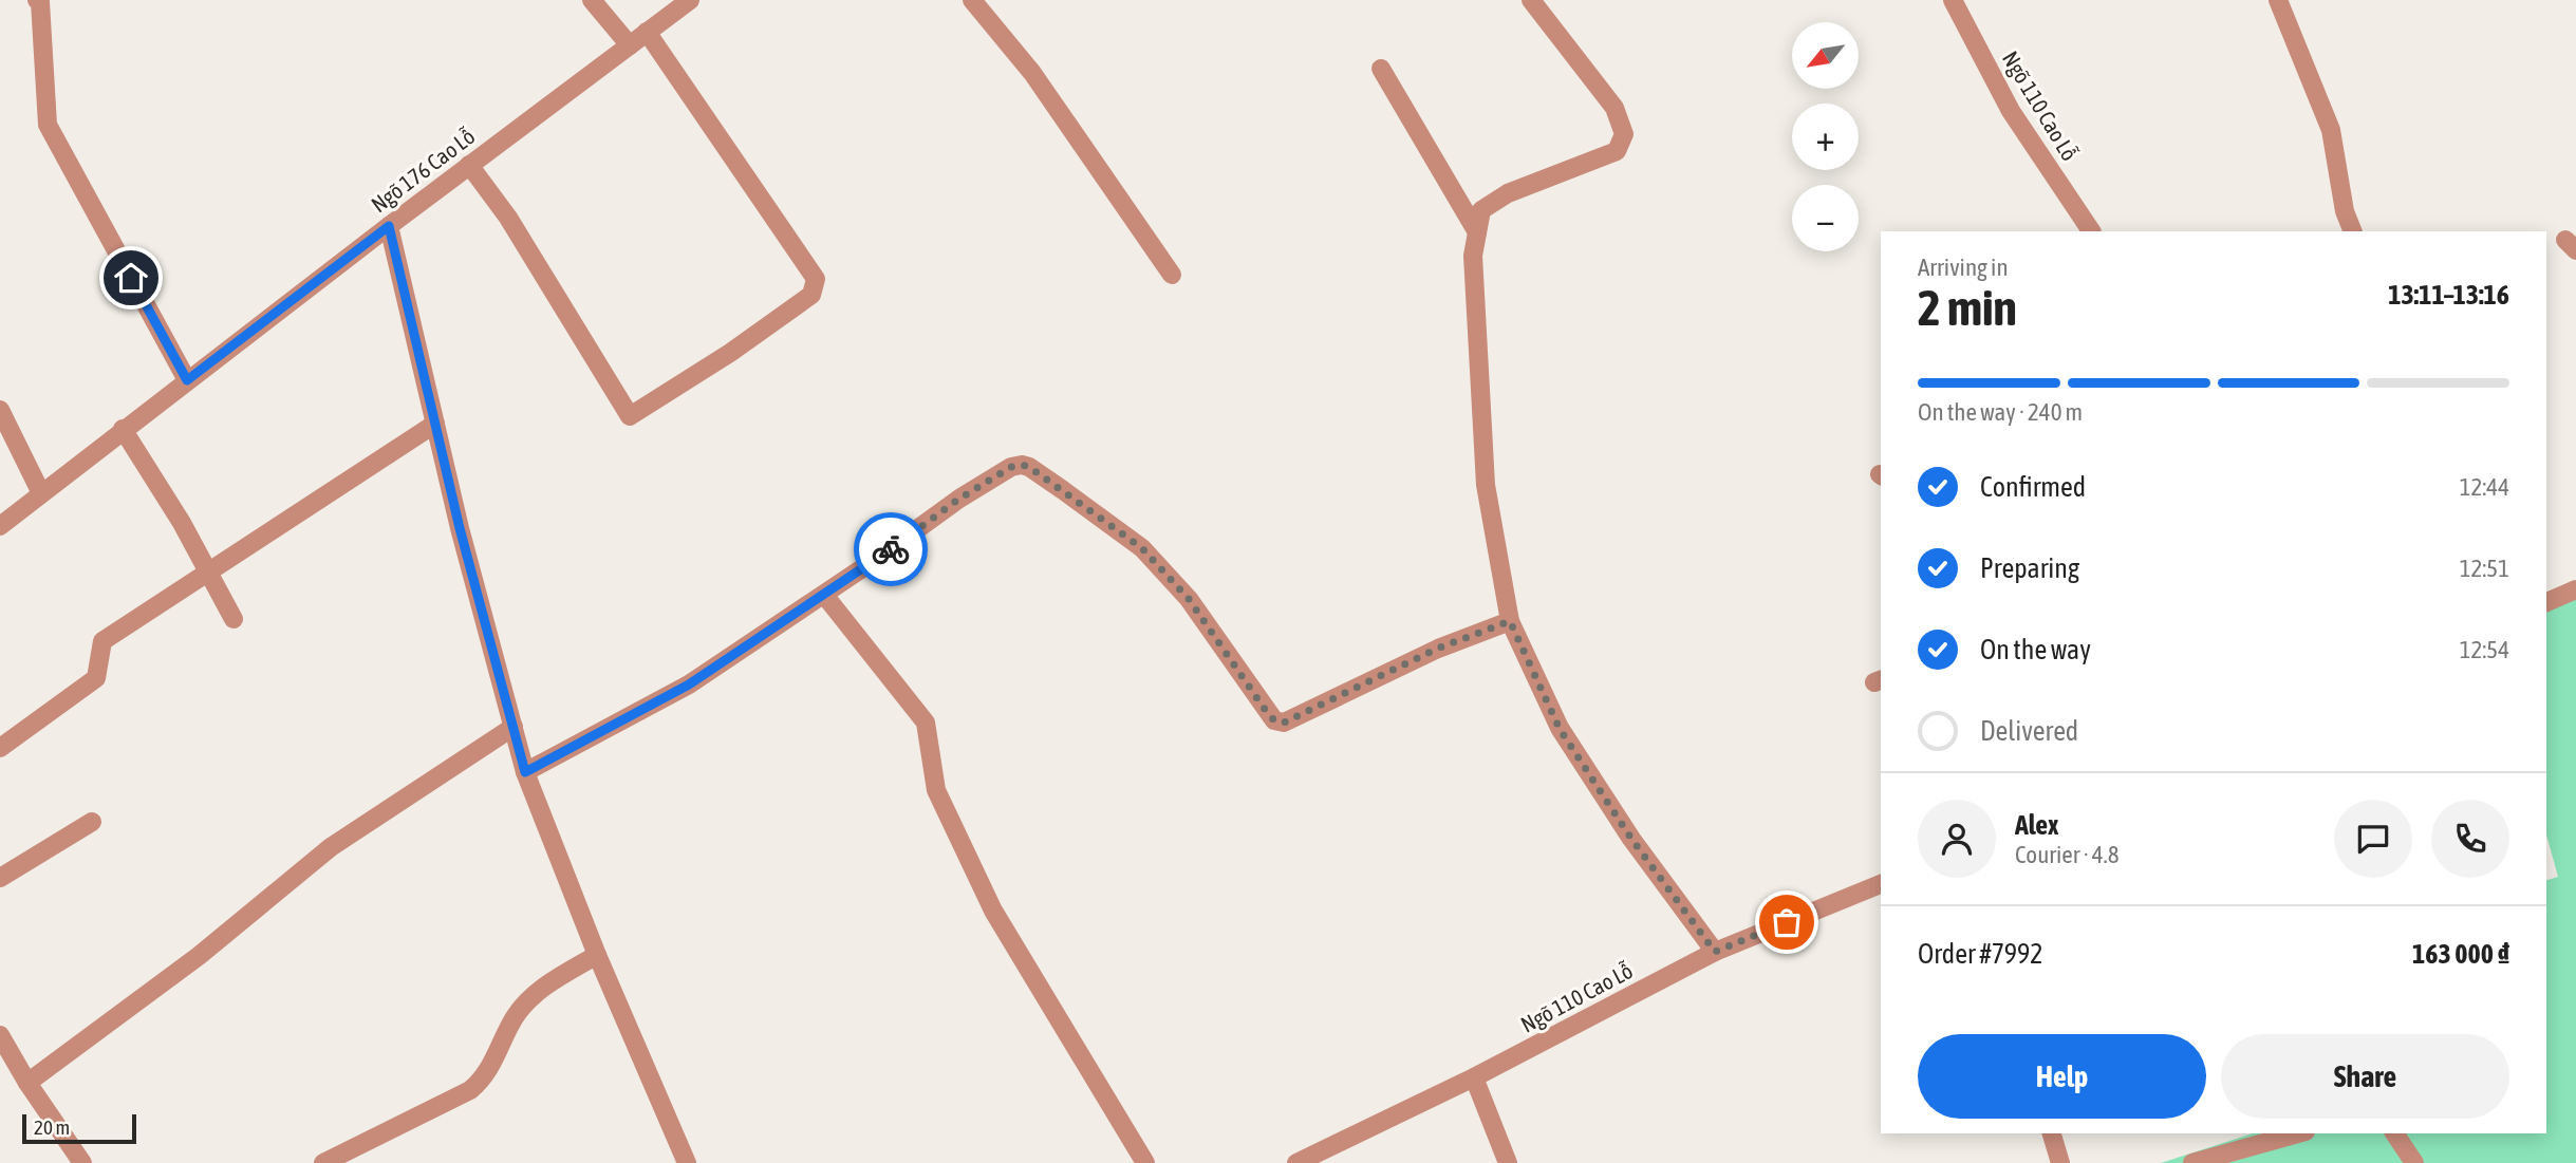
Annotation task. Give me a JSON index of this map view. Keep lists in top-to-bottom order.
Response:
{
  "streets": {
    "street": ["Ngõ 110 Cao Lỗ", "Ngõ 176 Cao Lỗ"]
  },
  "scale_bar": "20 m",
  "north": "bottom left",
  "page": {
    "map_buttons": ["+", "−"],
    "heading": ["2 min", "Arriving in", "13:11–13:16"],
    "panel": [
      "Alex",
      "Courier · 4.8",
      "Order #7992",
      "163 000 ₫"
    ],
    "bar": "On the way · 240 m",
    "list": [
      ["Confirmed", "12:44"],
      ["Preparing", "12:51"],
      ["On the way", "12:54"],
      "Delivered"
    ],
    "buttons": ["Help", "Share"],
    "scale": "20 m"
  }
}
